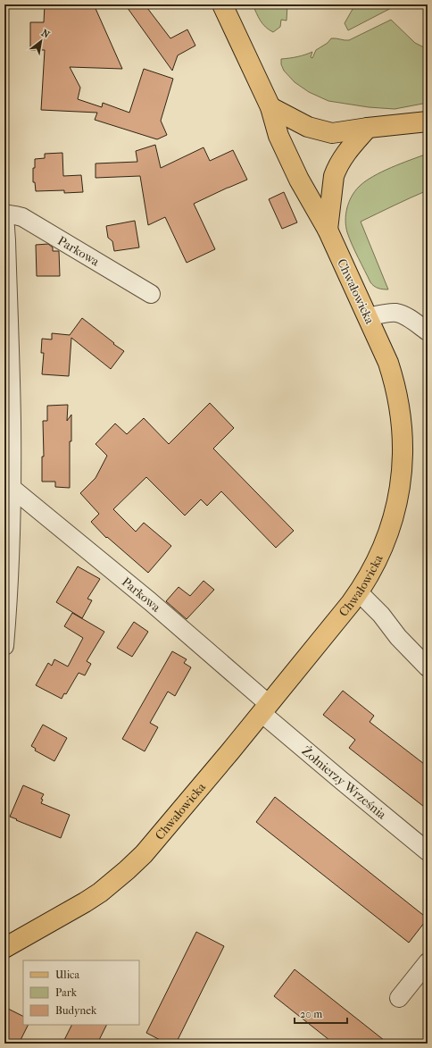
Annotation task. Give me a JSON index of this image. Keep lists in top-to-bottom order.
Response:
{
  "streets": {
    "main road": ["Chwałowicka"],
    "street": ["Parkowa", "Żołnierzy Września"]
  },
  "crossings": [
    ["Parkowa", "Chwałowicka"],
    ["Parkowa", "Żołnierzy Września"],
    ["Chwałowicka", "Żołnierzy Września"]
  ],
  "legend": ["Ulica", "Park", "Budynek"],
  "scale_bar": "20 m",
  "north": "top right"
}
